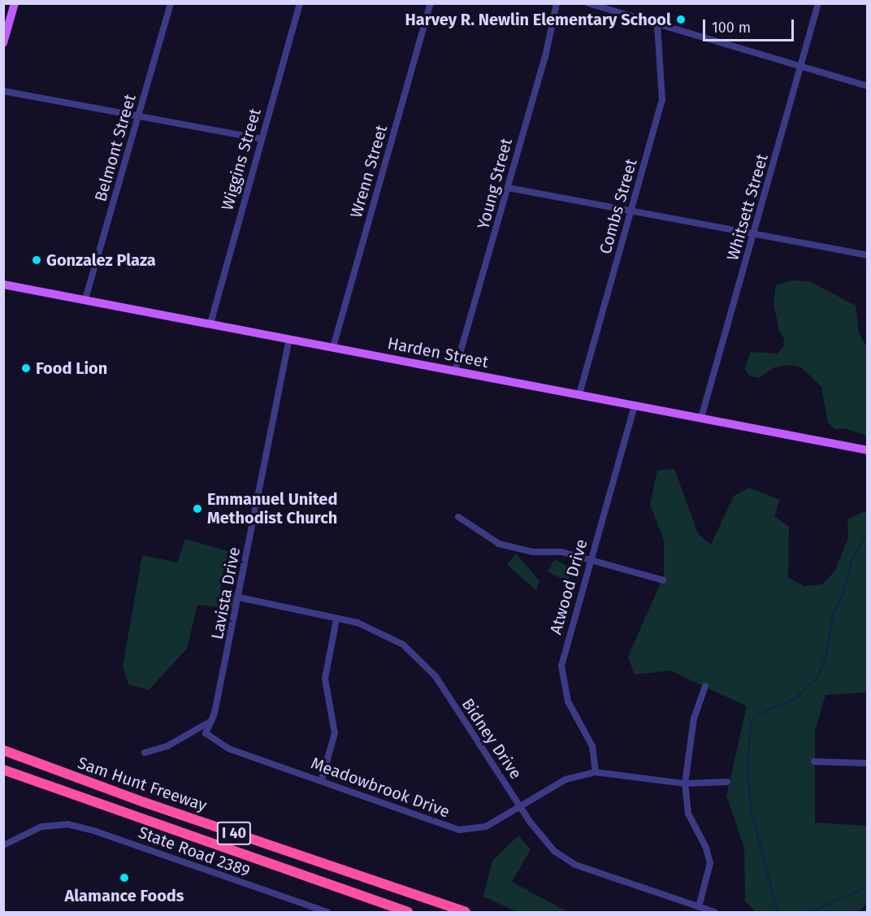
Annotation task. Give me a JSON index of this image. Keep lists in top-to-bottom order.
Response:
{
  "streets": {
    "highway": ["Sam Hunt Freeway", "I 40"],
    "main road": ["Harden Street"],
    "street": [
      "Belmont Street",
      "Wiggins Street",
      "Wrenn Street",
      "Young Street",
      "Combs Street",
      "Whitsett Street",
      "Atwood Drive",
      "Lavista Drive",
      "Bidney Drive",
      "Meadowbrook Drive",
      "State Road 2389"
    ]
  },
  "crossings": [
    ["Belmont Street", "Harden Street"],
    ["Wiggins Street", "Harden Street"],
    ["Wrenn Street", "Harden Street"],
    ["Young Street", "Harden Street"],
    ["Combs Street", "Harden Street"],
    ["Whitsett Street", "Harden Street"],
    ["Harden Street", "Atwood Drive"],
    ["Harden Street", "Lavista Drive"],
    ["Atwood Drive", "Meadowbrook Drive"],
    ["Lavista Drive", "Bidney Drive"],
    ["Lavista Drive", "Meadowbrook Drive"],
    ["Bidney Drive", "Meadowbrook Drive"]
  ],
  "places": [
    "Harvey R. Newlin Elementary School",
    "Gonzalez Plaza",
    "Food Lion",
    "Emmanuel United Methodist Church",
    "Alamance Foods"
  ],
  "scale_bar": "100 m"
}
